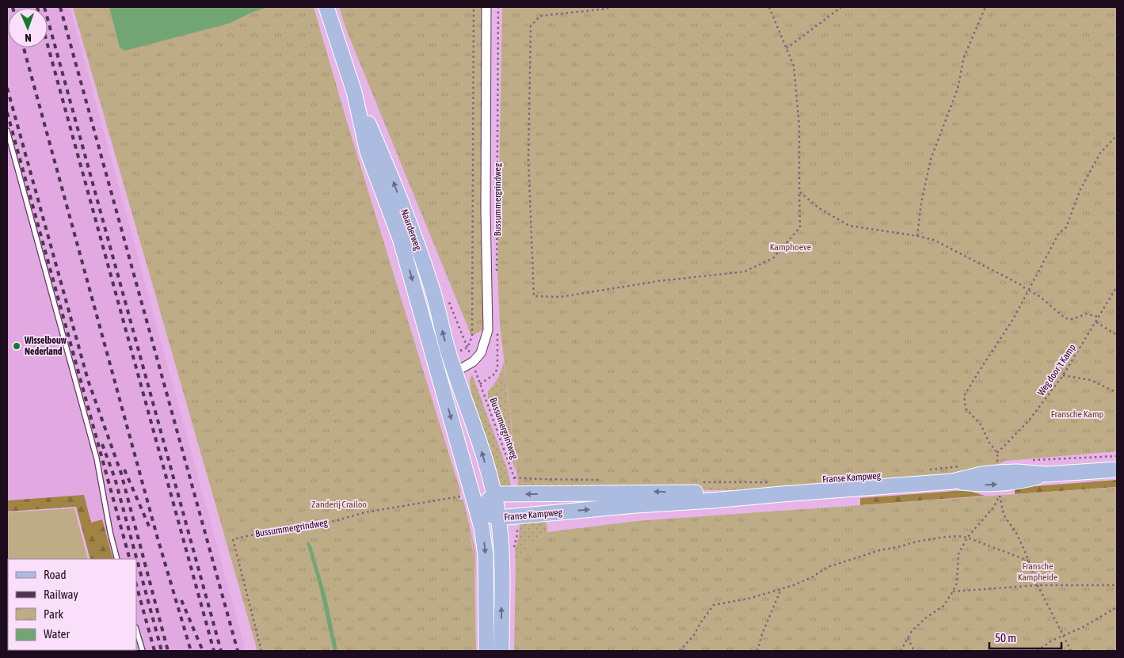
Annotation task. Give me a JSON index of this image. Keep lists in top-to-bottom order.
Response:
{
  "streets": {
    "main road": ["Naarderweg", "Franse Kampweg"],
    "street": ["Bussummergrindweg"],
    "path": ["Weg door 't Kamp", "Bussumergrintweg"]
  },
  "crossings": [
    ["Bussummergrindweg", "Naarderweg"]
  ],
  "parks": [
    "Kamphoeve",
    "Fransche Kamp",
    "Zanderij Crailoo",
    "Fransche Kampheide"
  ],
  "places": ["Wisselbouw Nederland"],
  "legend": [
    "Road",
    "Railway",
    "Park",
    "Water"
  ],
  "scale_bar": "50 m",
  "north": "bottom"
}
